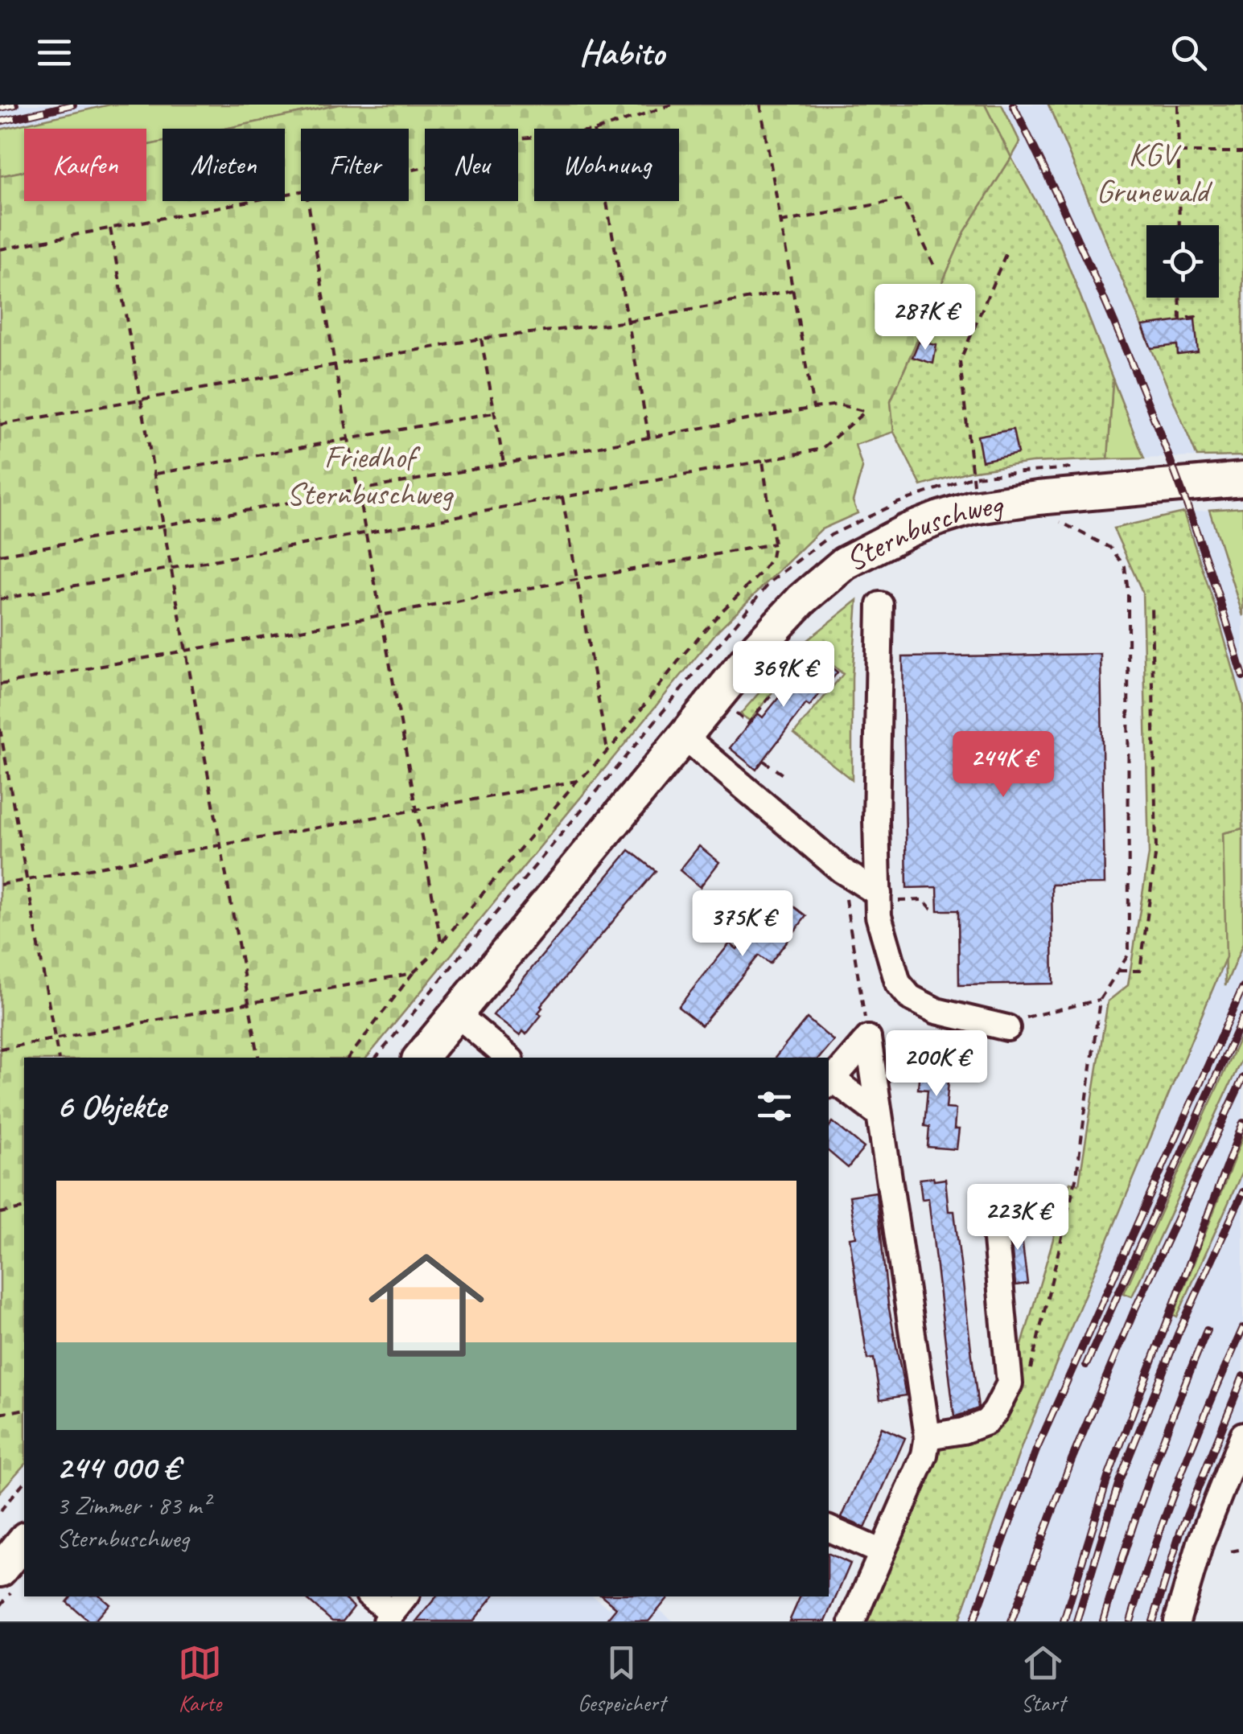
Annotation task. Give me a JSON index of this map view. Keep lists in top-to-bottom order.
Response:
{
  "streets": {
    "main road": ["Sternbuschweg"]
  },
  "parks": ["KGV Grunewald", "Friedhof Sternbuschweg"],
  "page": {
    "header": "Habito",
    "chip": [
      "Kaufen",
      "Mieten",
      "Filter",
      "Neu",
      "Wohnung"
    ],
    "price": [
      "287K €",
      "369K €",
      "244K €",
      "375K €",
      "200K €",
      "223K €"
    ],
    "heading": "6 Objekte",
    "list": [
      {
        "name": "244 000 €",
        "note": "3 Zimmer · 83 m² · Sternbuschweg"
      }
    ],
    "tabs": ["Karte", "Gespeichert", "Start"]
  }
}
